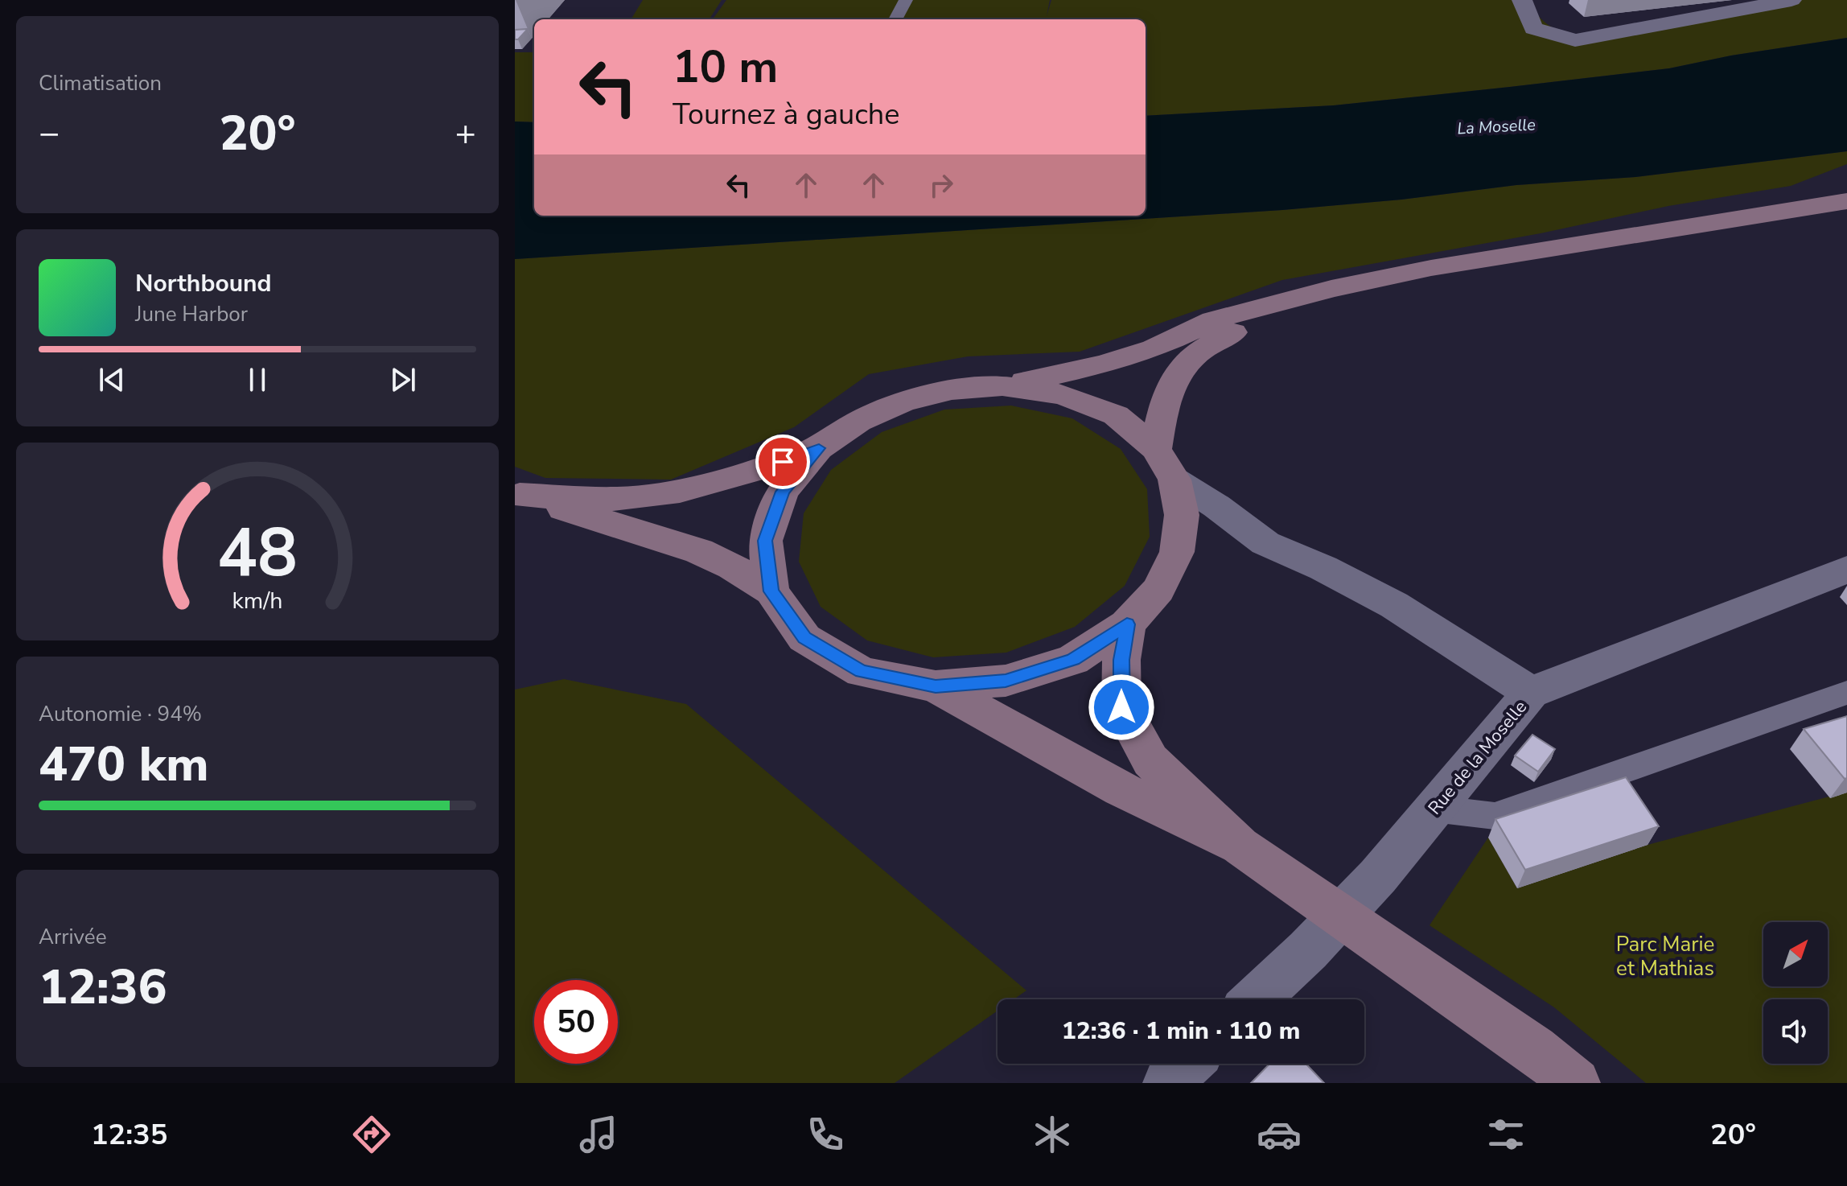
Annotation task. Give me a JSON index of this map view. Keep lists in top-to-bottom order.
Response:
{
  "streets": {
    "street": ["Rue de la Moselle"]
  },
  "water": ["La Moselle"],
  "parks": ["Parc Marie et Mathias"],
  "north": "top right",
  "page": {
    "tile": [
      "Climatisation",
      ["Autonomie · 94%", "470 km"],
      ["Arrivée", "12:36"]
    ],
    "turn": ["10 m", "Tournez à gauche"],
    "heat": ["−", "20°", "+"],
    "song": ["Northbound", "June Harbor"],
    "limit": "50",
    "trip": "12:36 · 1 min · 110 m",
    "tabs": ["12:35", "20°"],
    "gauge": ["48", "km/h"]
  }
}
